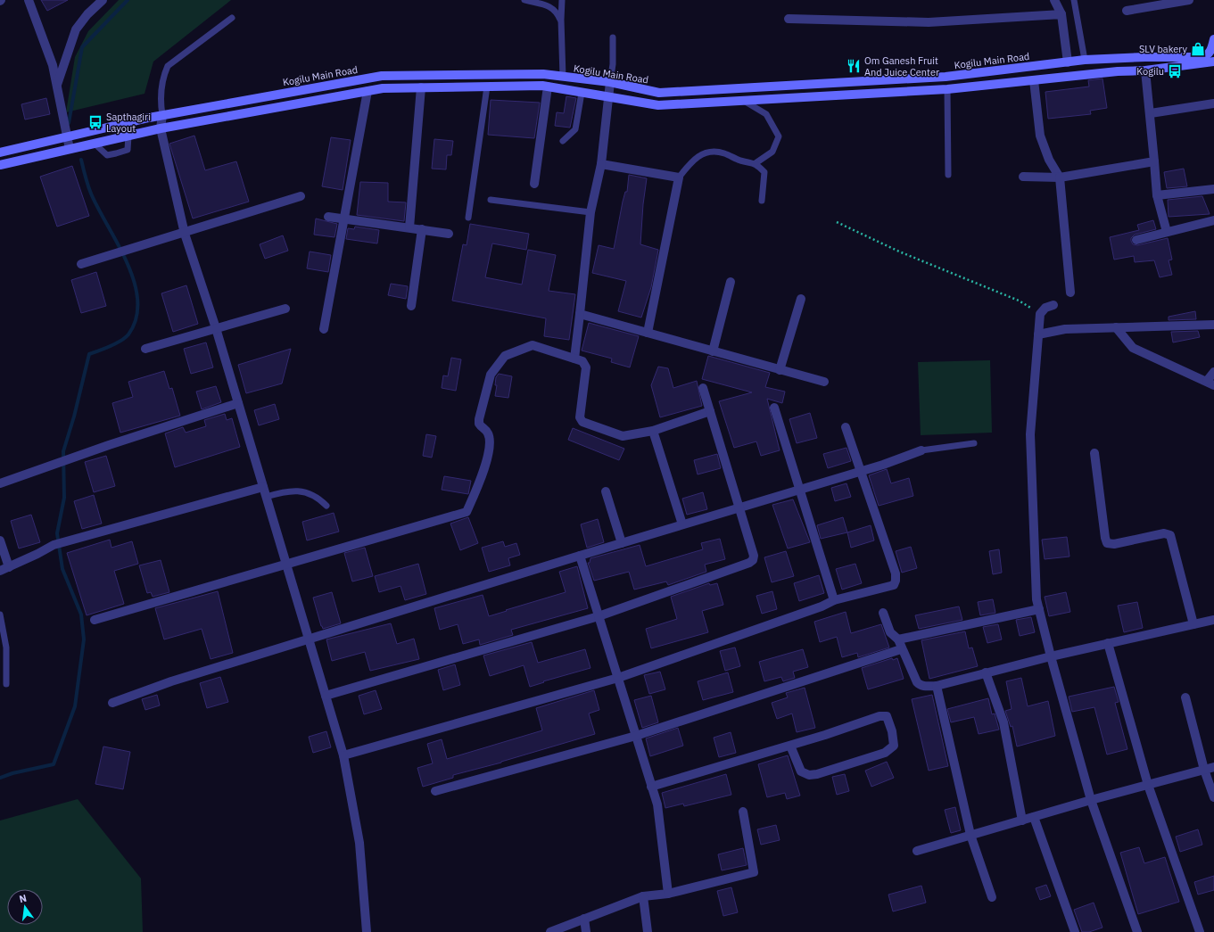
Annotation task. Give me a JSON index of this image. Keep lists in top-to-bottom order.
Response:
{
  "streets": {
    "main road": ["Kogilu Main Road"]
  },
  "places": {
    "shop": ["SLV bakery"],
    "restaurant": ["Om Ganesh Fruit And Juice Center"],
    "bus stop": ["Kogilu", "Sapthagiri Layout"]
  },
  "north": "top"
}
